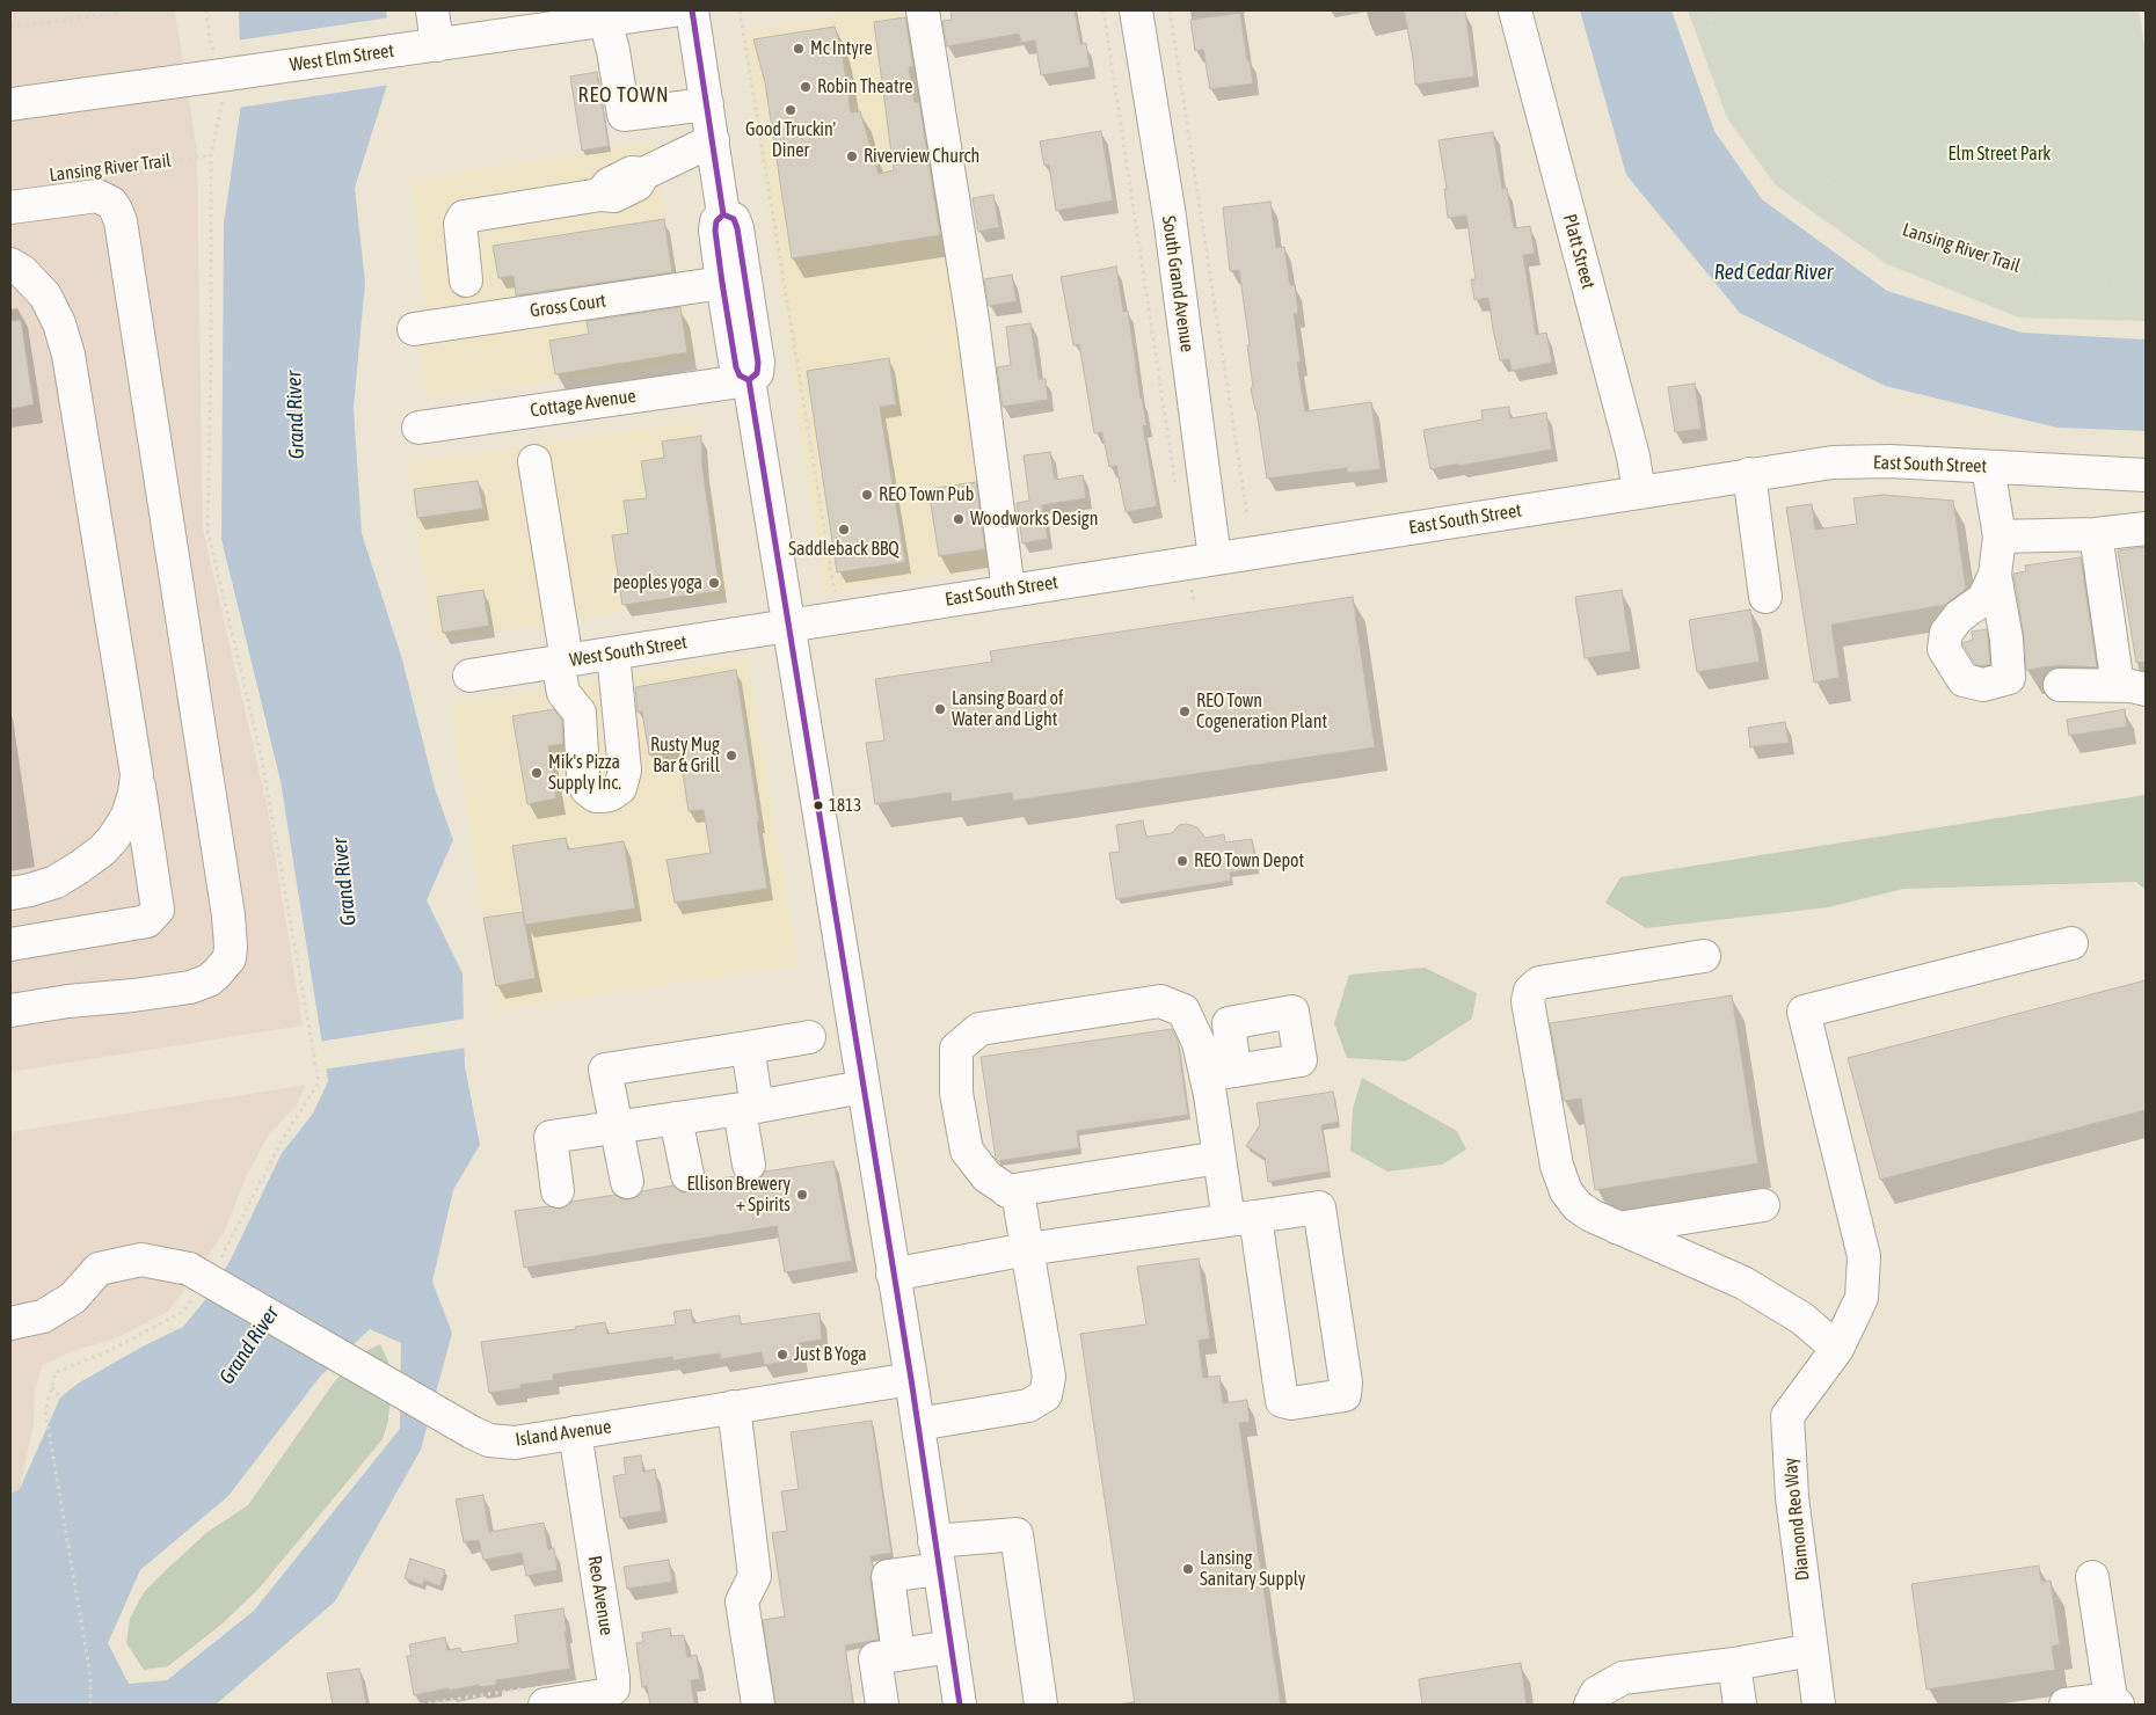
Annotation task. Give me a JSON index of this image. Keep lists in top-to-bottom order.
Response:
{
  "streets": {
    "street": [
      "West Elm Street",
      "Platt Street",
      "South Grand Avenue",
      "Gross Court",
      "Cottage Avenue",
      "East South Street",
      "West South Street",
      "Island Avenue",
      "Diamond Reo Way",
      "Reo Avenue"
    ],
    "path": ["Lansing River Trail"]
  },
  "crossings": [
    ["Platt Street", "East South Street"],
    ["South Grand Avenue", "East South Street"],
    ["East South Street", "West South Street"],
    ["Island Avenue", "Reo Avenue"]
  ],
  "districts": ["REO TOWN"],
  "water": ["Red Cedar River", "Grand River"],
  "parks": ["Elm Street Park"],
  "places": [
    "Mc Intyre",
    "Robin Theatre",
    "Good Truckin' Diner",
    "Riverview Church",
    "REO Town Pub",
    "Woodworks Design",
    "Saddleback BBQ",
    "peoples yoga",
    "Lansing Board of Water and Light",
    "REO Town Cogeneration Plant",
    "Rusty Mug Bar & Grill",
    "Mik's Pizza Supply Inc.",
    "1813",
    "REO Town Depot",
    "Ellison Brewery + Spirits",
    "Just B Yoga",
    "Lansing Sanitary Supply"
  ]
}
